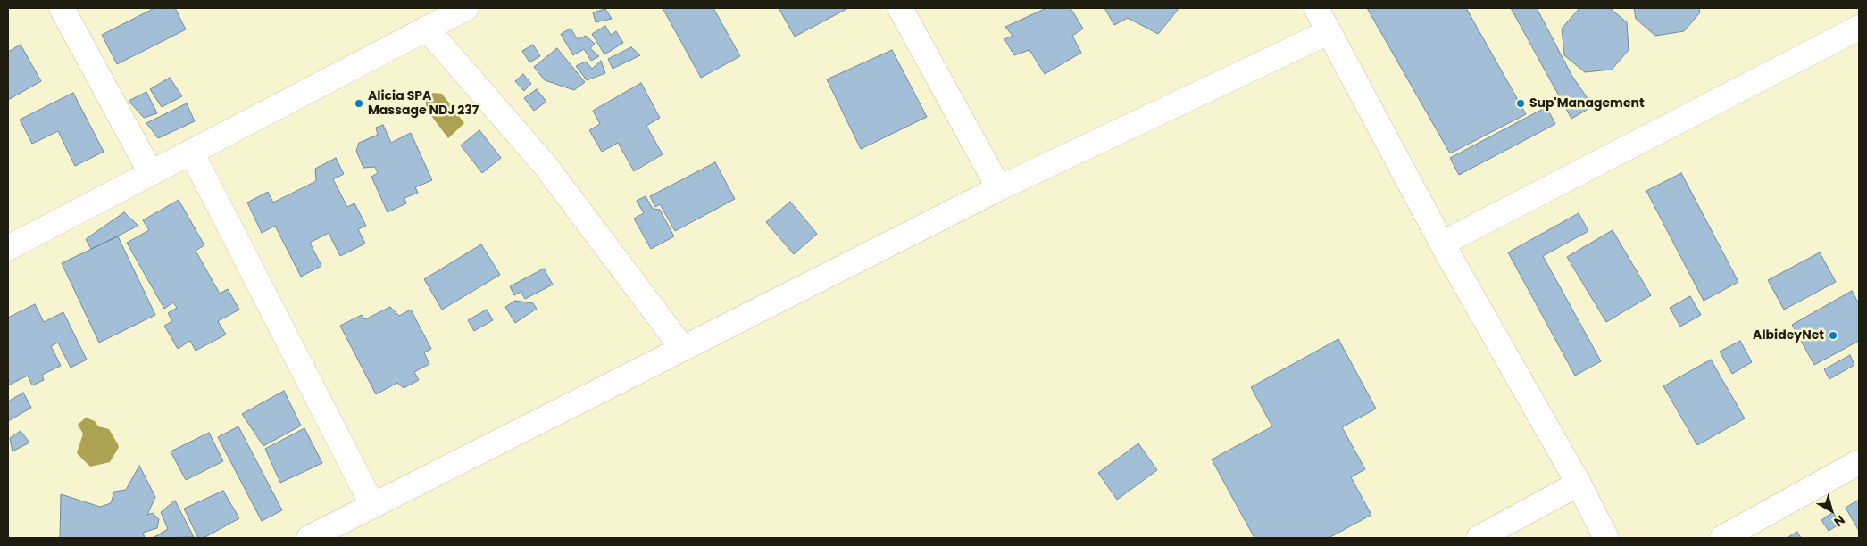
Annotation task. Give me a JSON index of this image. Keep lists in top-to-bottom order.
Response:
{
  "places": ["Alicia SPA Massage NDJ 237", "Sup'Management", "AlbideyNet"],
  "north": "bottom right"
}
